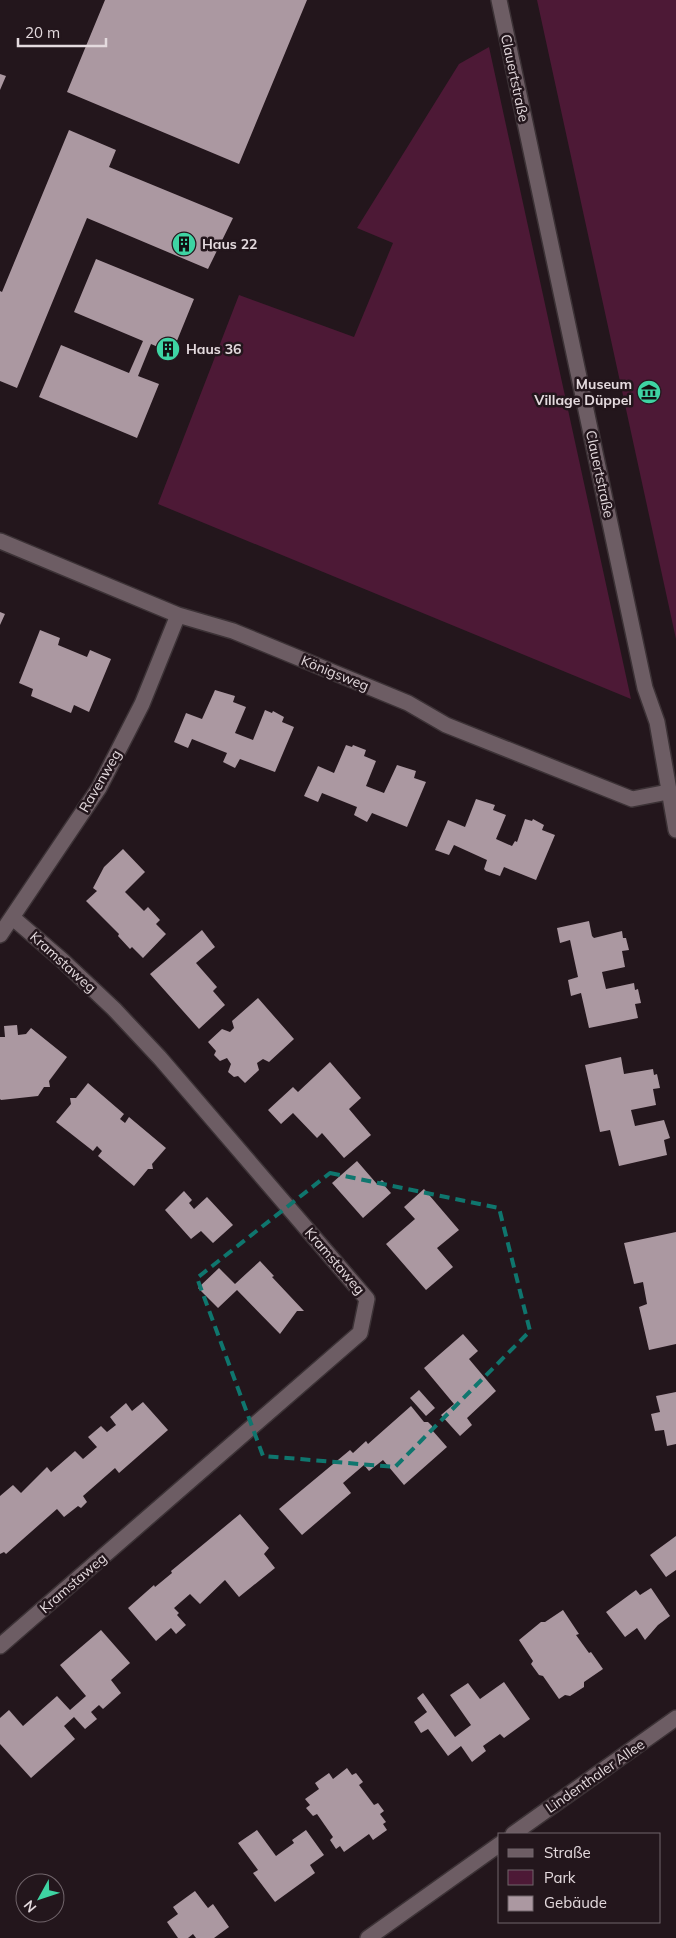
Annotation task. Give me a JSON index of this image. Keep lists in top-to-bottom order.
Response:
{
  "streets": {
    "street": [
      "Clauertstraße",
      "Königsweg",
      "Ravenweg",
      "Kramstaweg",
      "Lindenthaler Allee"
    ]
  },
  "crossings": [
    ["Clauertstraße", "Königsweg"],
    ["Königsweg", "Ravenweg"],
    ["Ravenweg", "Kramstaweg"]
  ],
  "places": {
    "building": ["Haus 22", "Haus 36"],
    "museum": ["Museum Village Düppel"]
  },
  "legend": ["Straße", "Park", "Gebäude"],
  "scale_bar": "20 m",
  "north": "bottom left"
}
